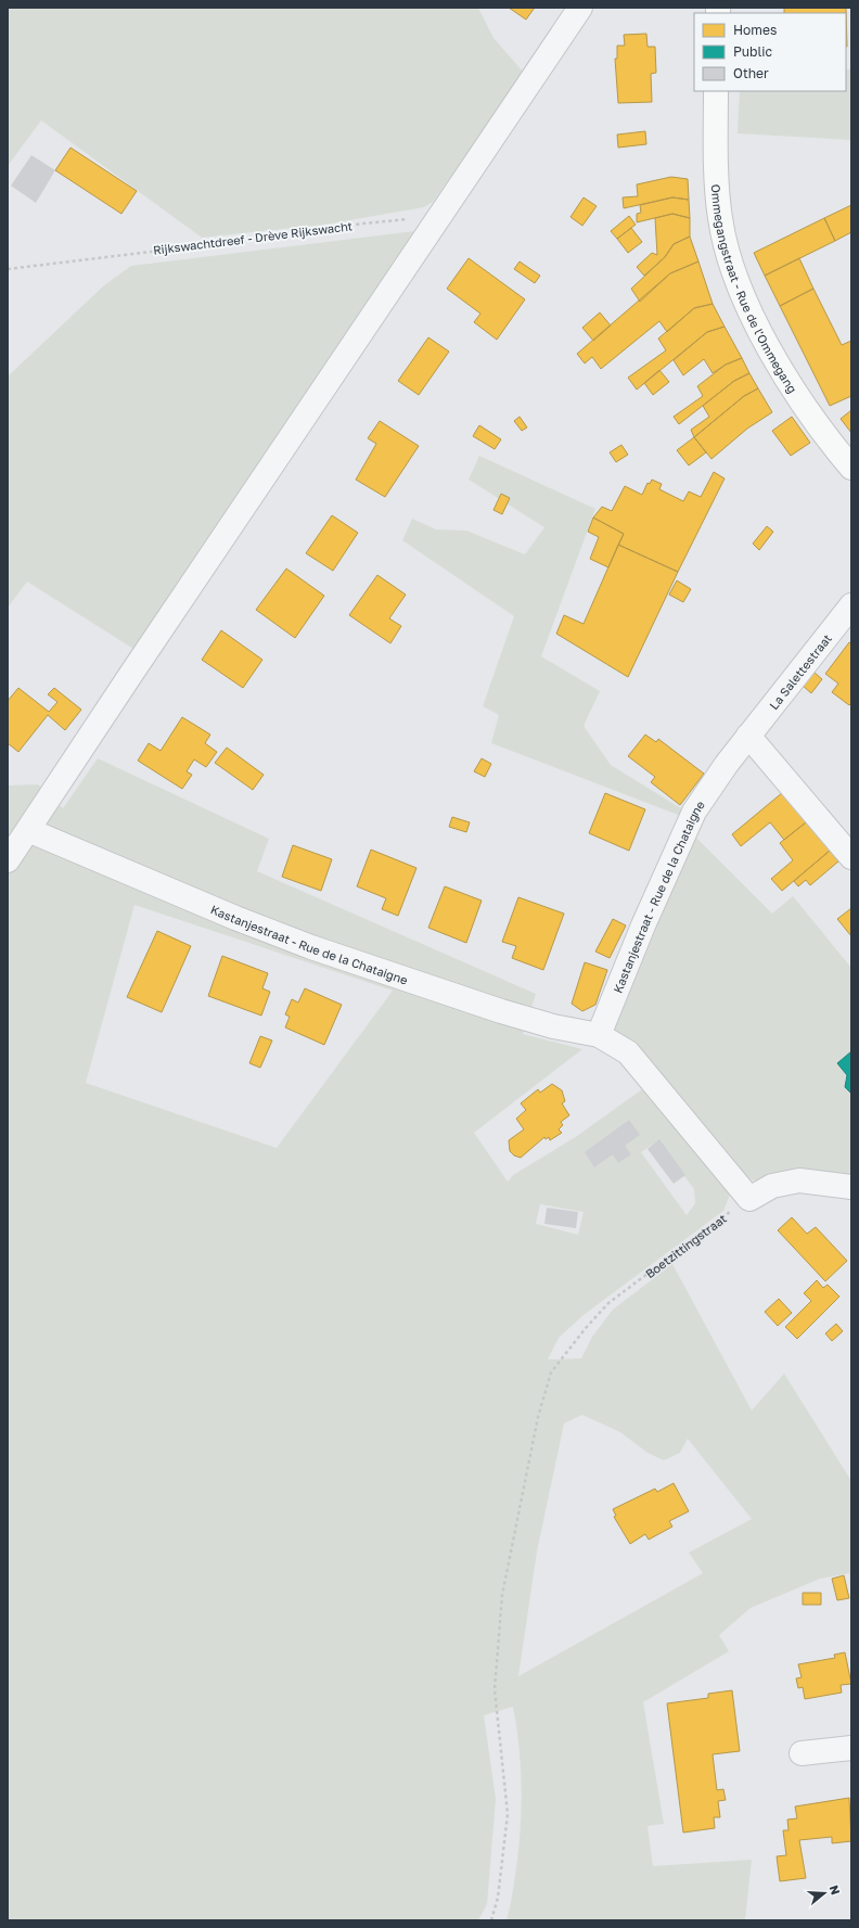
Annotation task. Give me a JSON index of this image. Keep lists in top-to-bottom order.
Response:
{
  "streets": {
    "main road": ["Ommegangstraat - Rue de l'Ommegang"],
    "street": ["La Salettestraat", "Kastanjestraat - Rue de la Chataigne"],
    "path": ["Rijkswachtdreef - Drève Rijkswacht", "Boetzittingstraat"]
  },
  "crossings": [
    ["La Salettestraat", "Kastanjestraat - Rue de la Chataigne"],
    ["Kastanjestraat - Rue de la Chataigne", "Boetzittingstraat"]
  ],
  "legend": ["Homes", "Public", "Other"],
  "north": "right"
}
